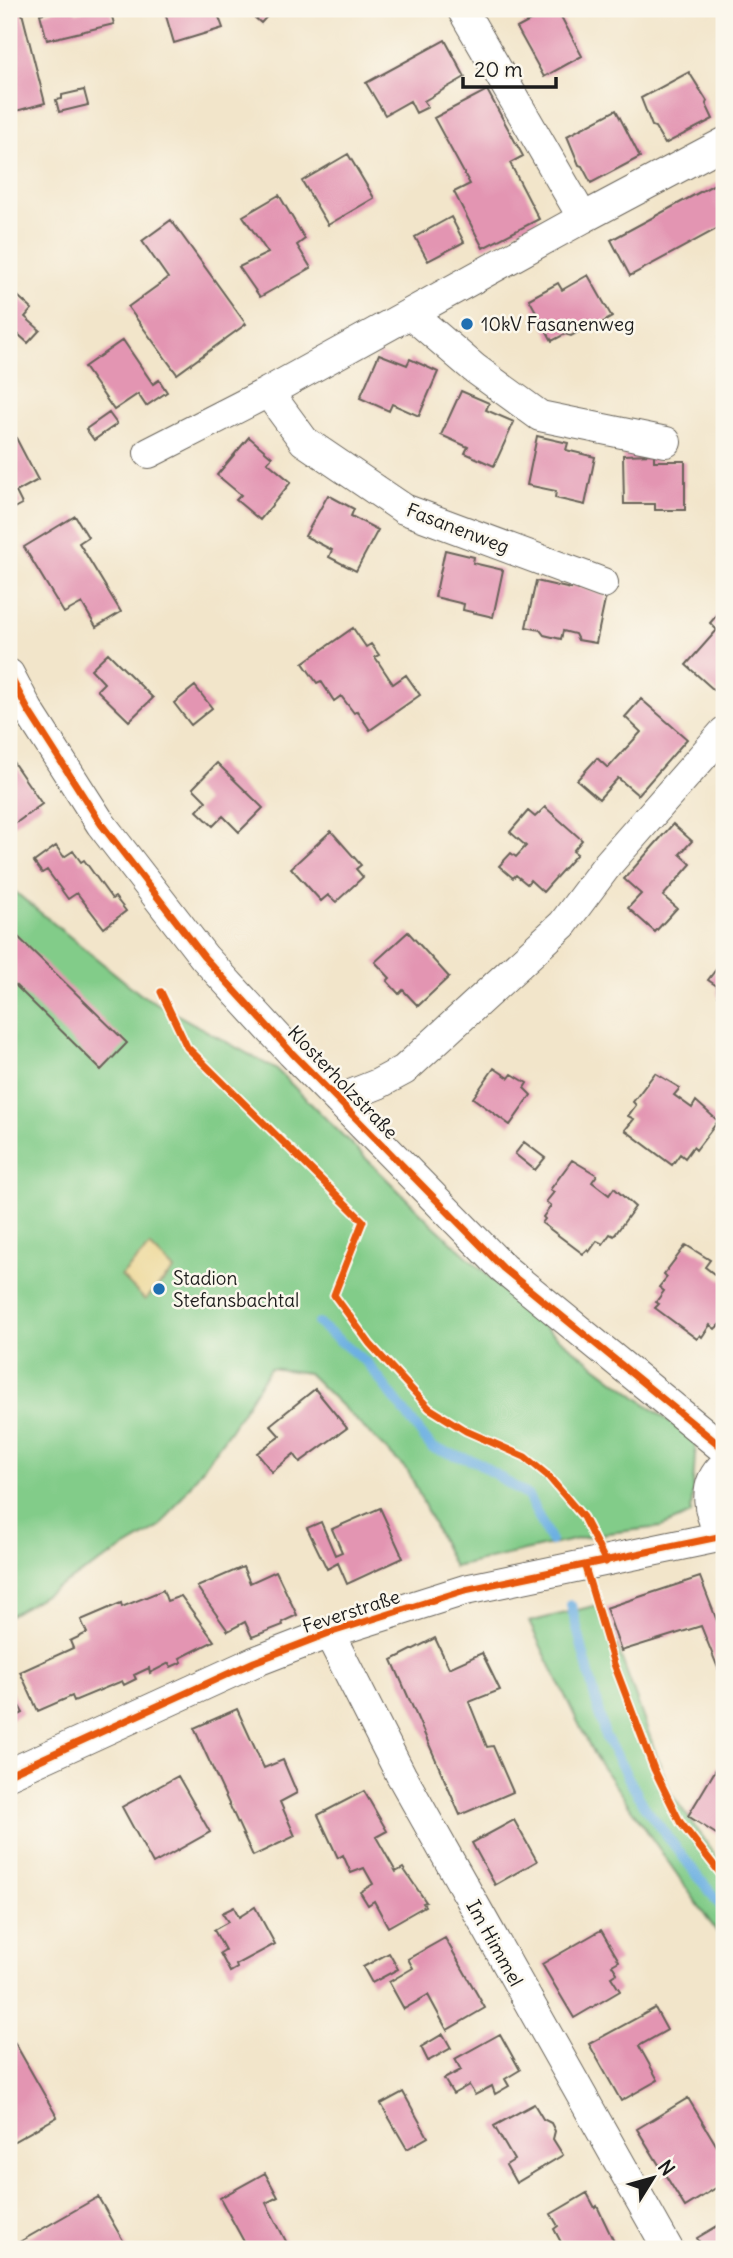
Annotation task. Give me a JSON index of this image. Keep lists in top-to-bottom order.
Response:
{
  "streets": {
    "street": [
      "Fasanenweg",
      "Klosterholzstraße",
      "Feverstraße",
      "Im Himmel"
    ]
  },
  "crossings": [
    ["Feverstraße", "Im Himmel"]
  ],
  "places": ["10kV Fasanenweg", "Stadion Stefansbachtal"],
  "scale_bar": "20 m",
  "north": "top right"
}
